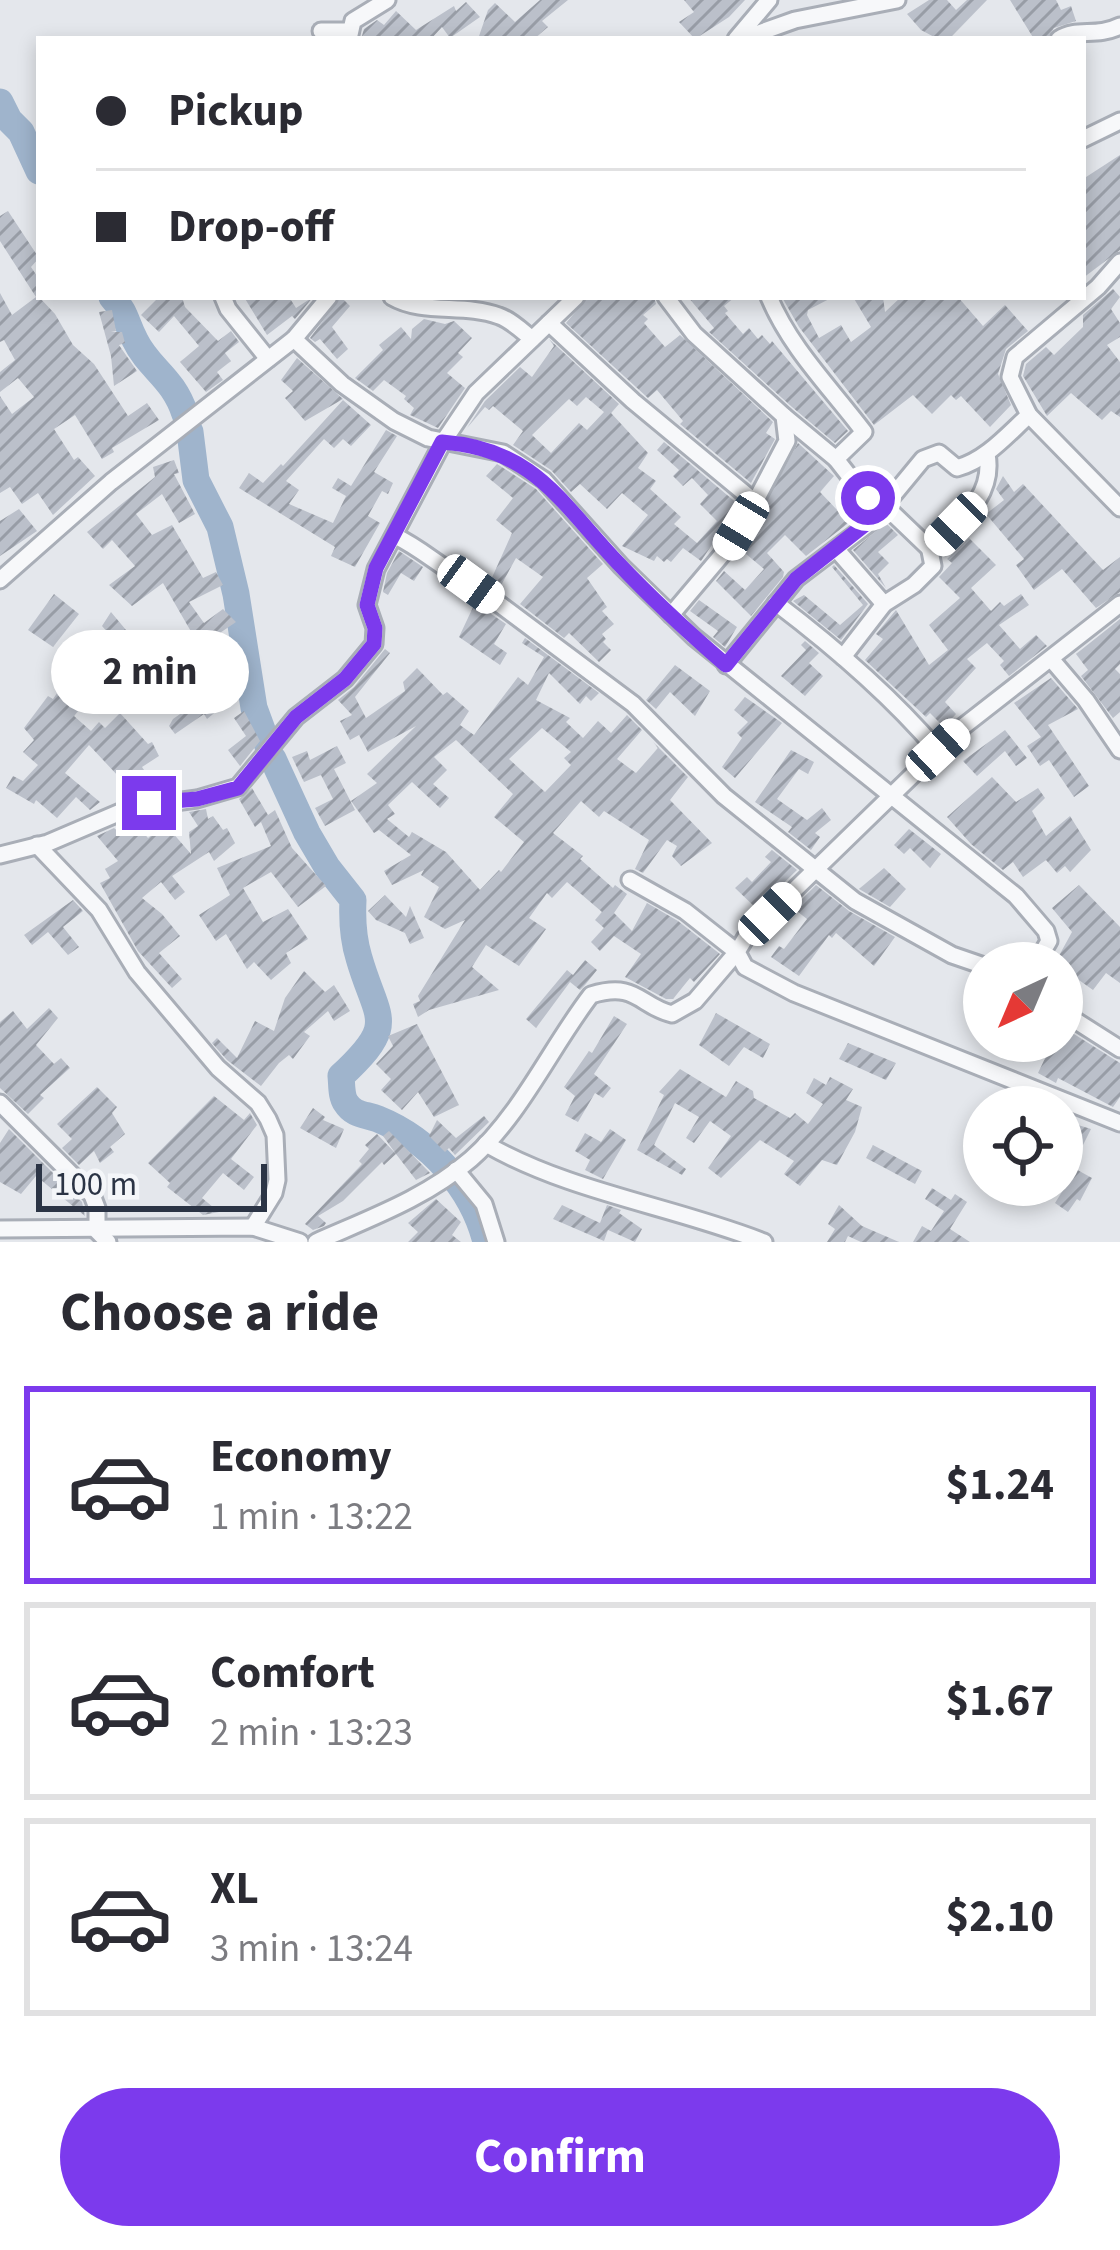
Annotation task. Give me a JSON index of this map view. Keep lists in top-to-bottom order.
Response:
{
  "scale_bar": "100 m",
  "north": "bottom left",
  "page": {
    "banner": ["Pickup", "Drop-off"],
    "bubble": "2 min",
    "scale": "100 m",
    "heading": "Choose a ride",
    "list": [
      {
        "name": "Economy",
        "note": "1 min · 13:22",
        "value": "$1.24"
      },
      {
        "name": "Comfort",
        "note": "2 min · 13:23",
        "value": "$1.67"
      },
      {
        "name": "XL",
        "note": "3 min · 13:24",
        "value": "$2.10"
      }
    ],
    "buttons": "Confirm"
  }
}
